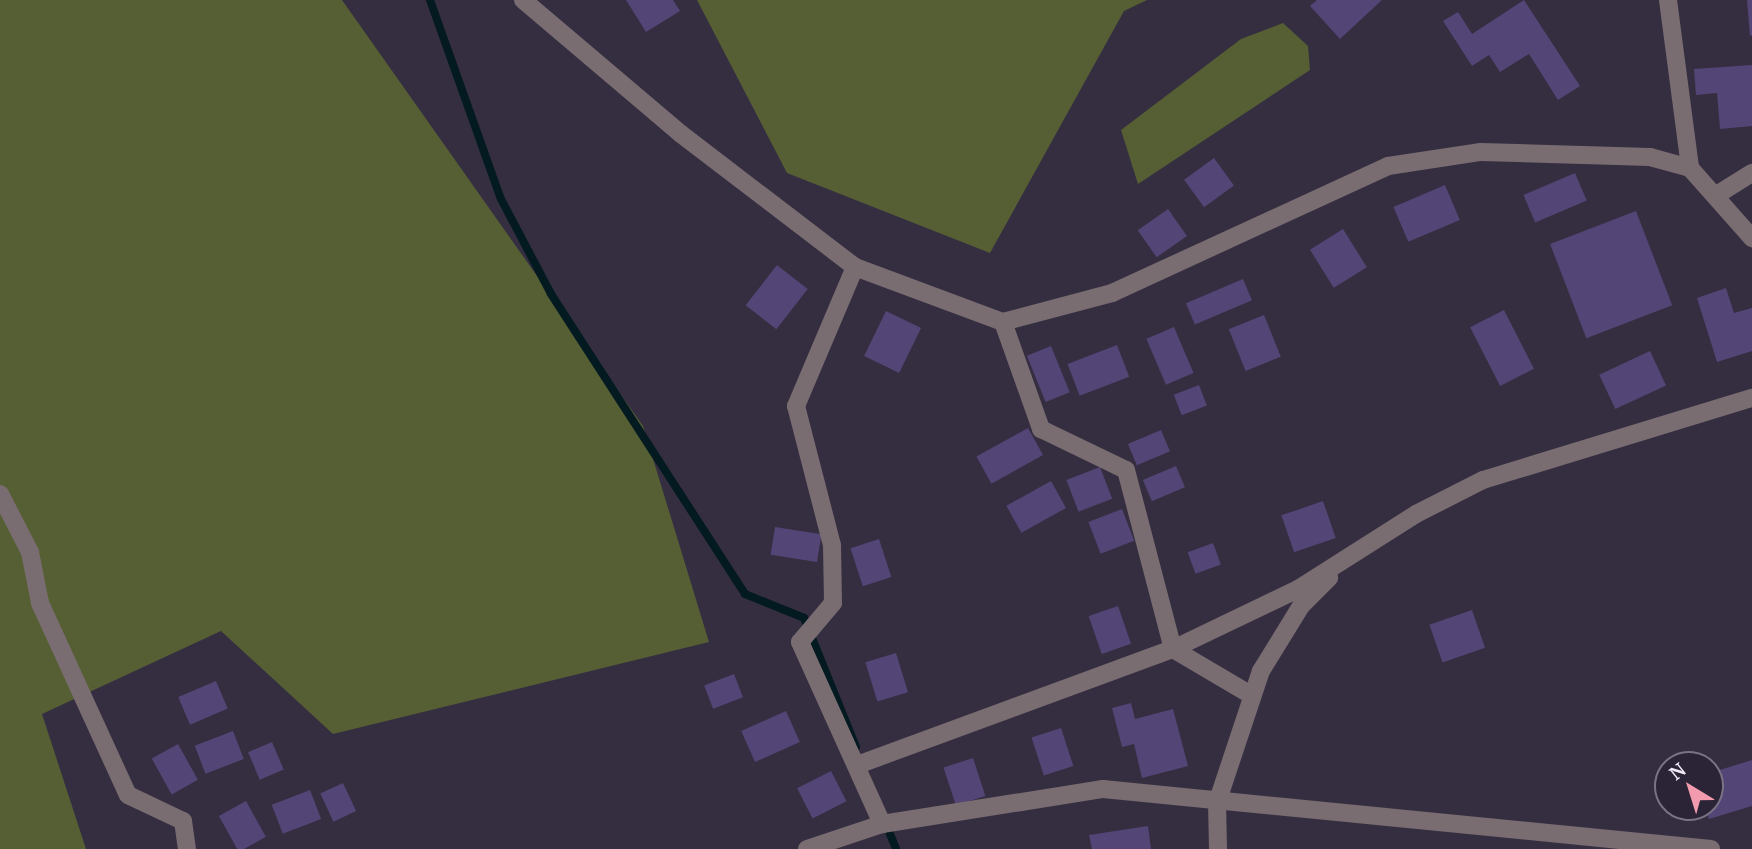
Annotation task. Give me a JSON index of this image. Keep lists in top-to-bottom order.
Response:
{
  "north": "top left"
}
